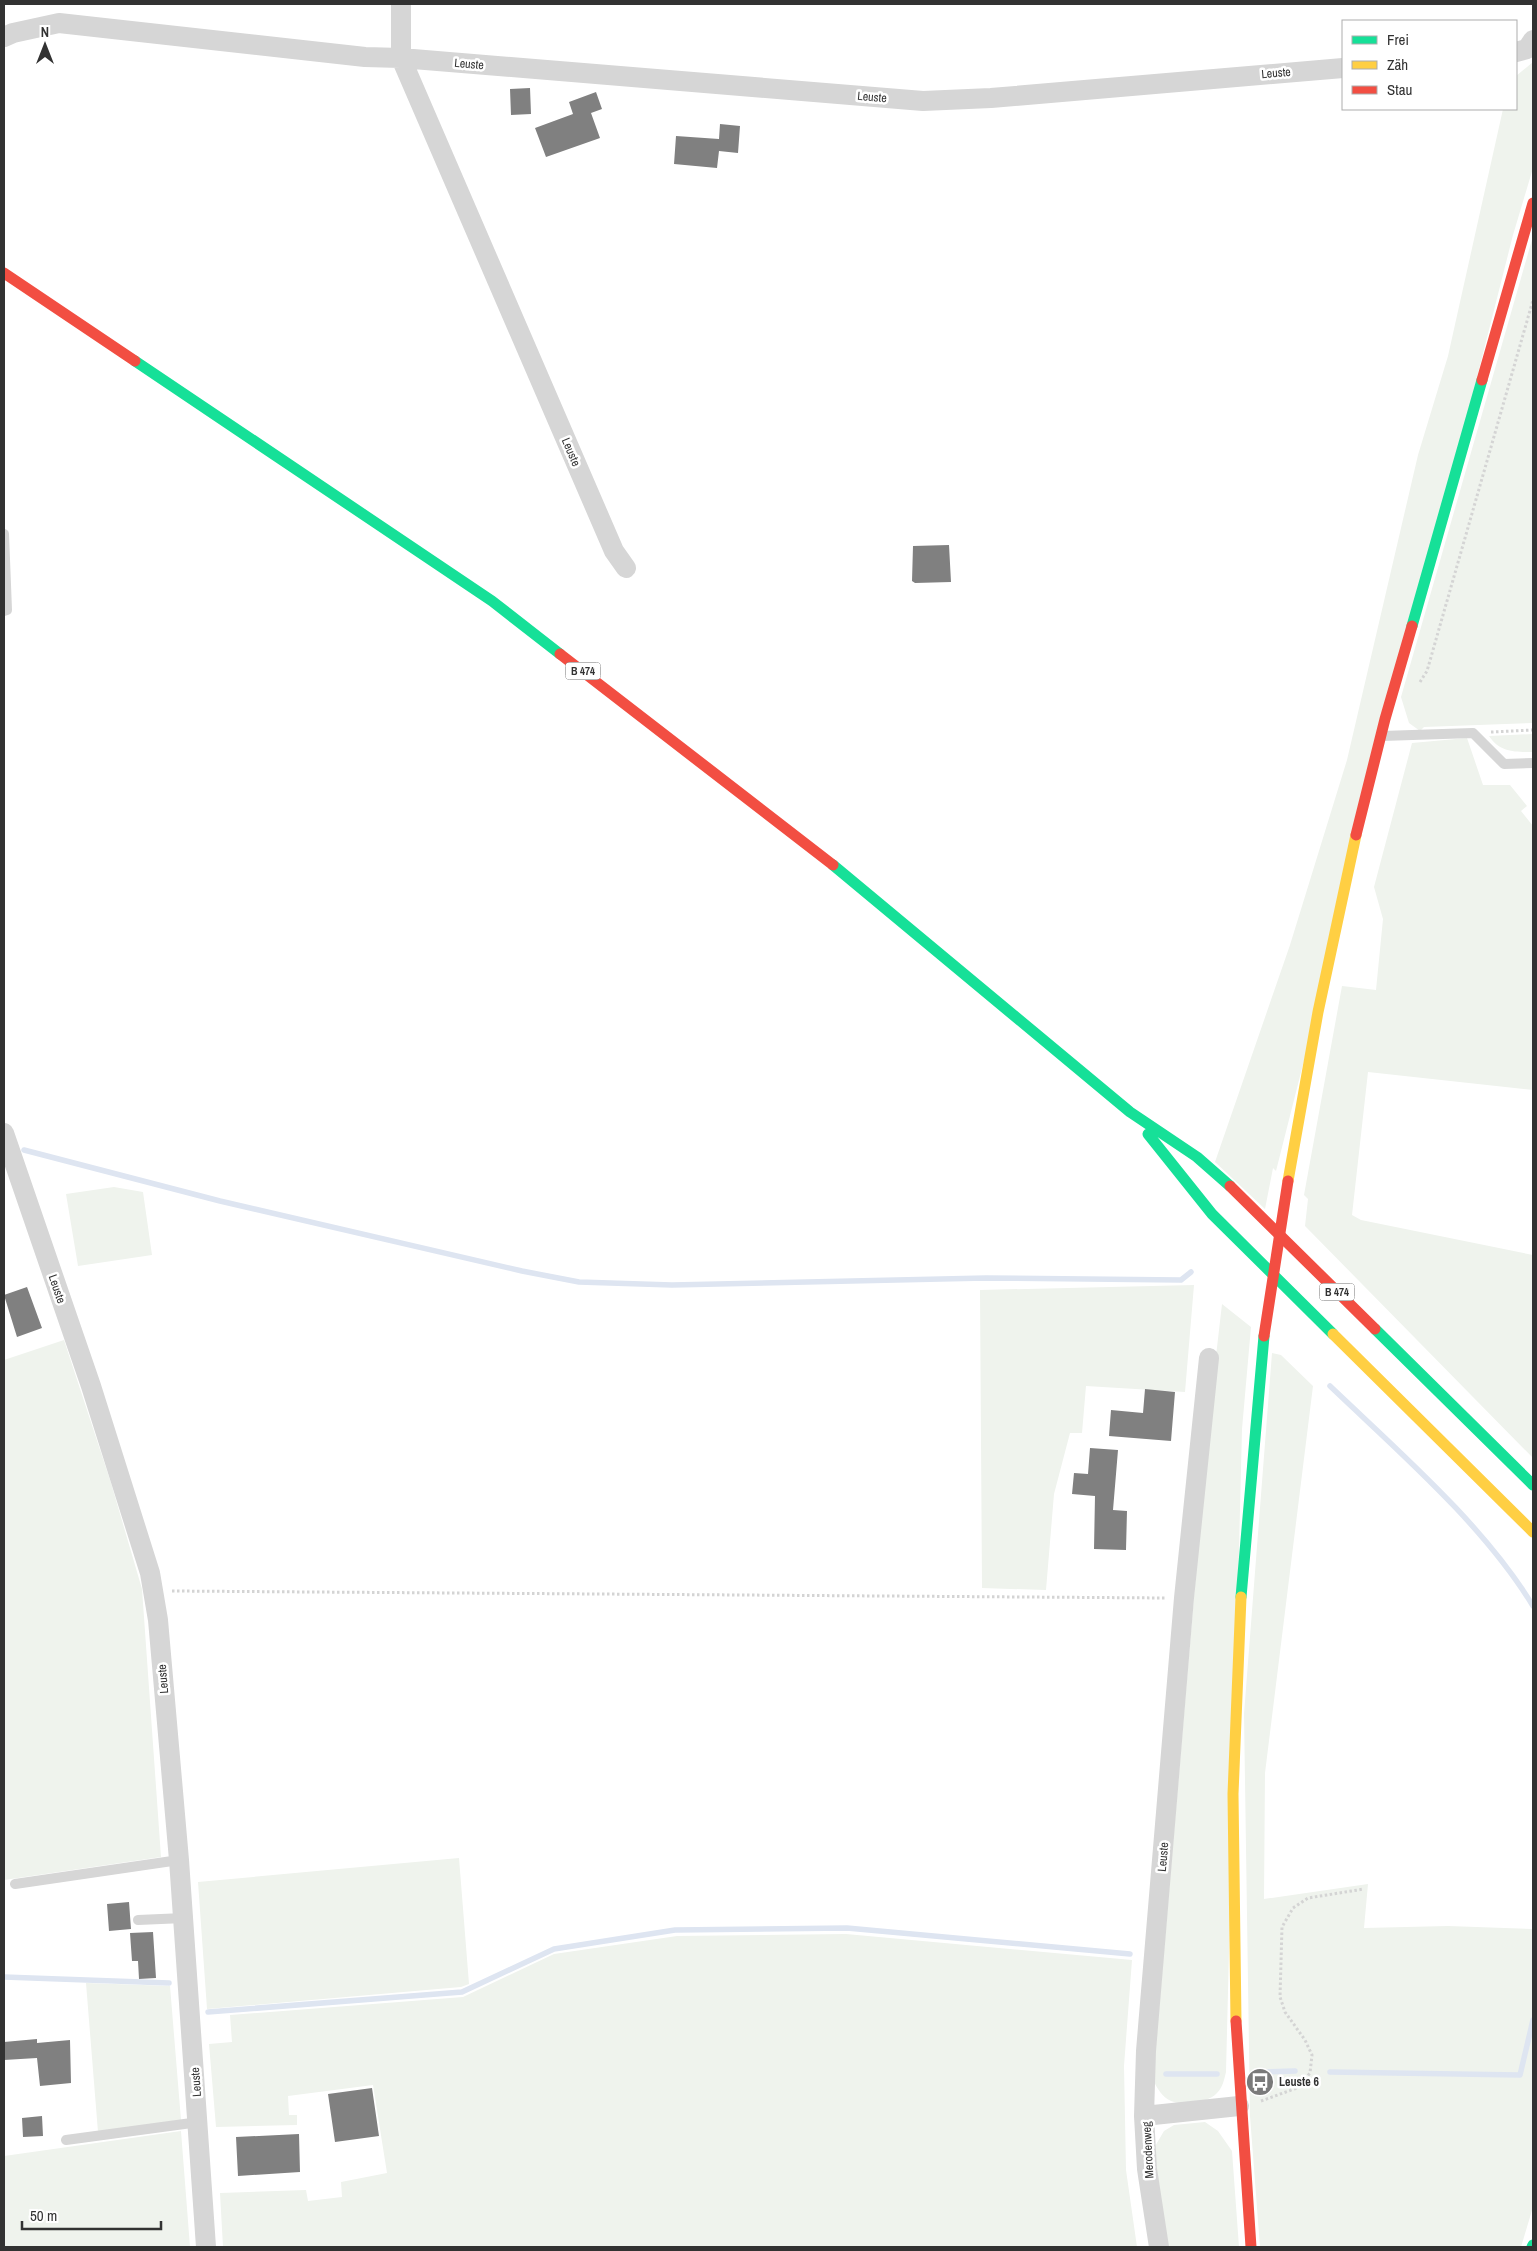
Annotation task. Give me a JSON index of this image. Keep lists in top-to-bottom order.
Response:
{
  "streets": {
    "main road": ["B 474"],
    "street": ["Leuste", "Merodenweg"]
  },
  "crossings": [
    ["Leuste", "Merodenweg"]
  ],
  "places": {
    "bus stop": ["Leuste 6"]
  },
  "legend": ["Frei", "Zäh", "Stau"],
  "scale_bar": "50 m",
  "north": "top"
}
